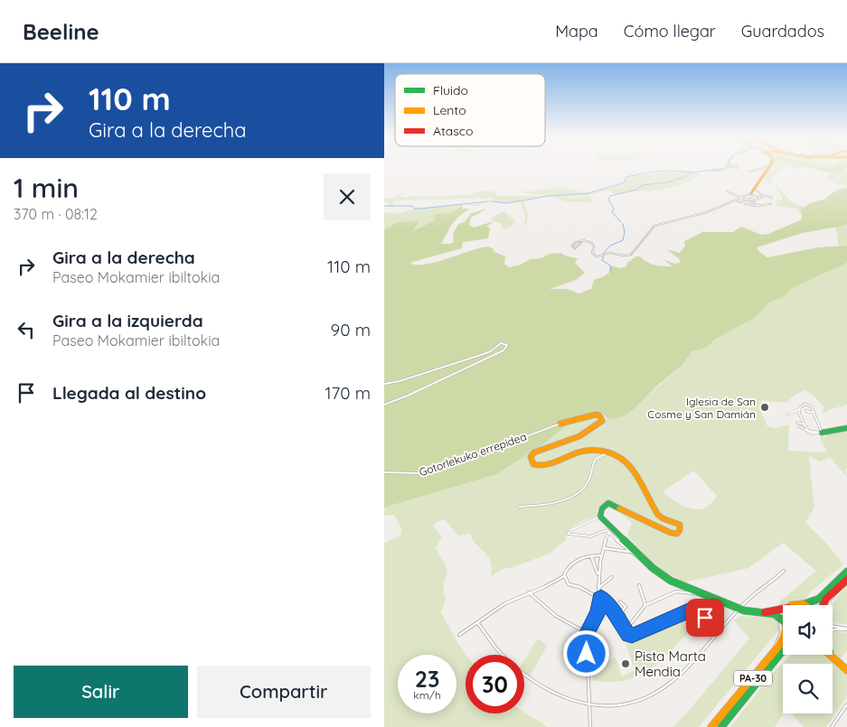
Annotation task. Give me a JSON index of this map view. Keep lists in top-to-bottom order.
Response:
{
  "streets": {
    "main road": ["PA-30"],
    "street": ["Gotorlekuko errepidea"]
  },
  "places": ["Iglesia de San Cosme y San Damián", "Pista Marta Mendia"],
  "legend": ["Fluido", "Lento", "Atasco"],
  "page": {
    "header": "Beeline",
    "nav": ["Mapa", "Cómo llegar", "Guardados"],
    "turn": ["110 m", "Gira a la derecha"],
    "heading": ["1 min", "370 m · 08:12"],
    "list": [
      {
        "name": "Gira a la derecha",
        "note": "Paseo Mokamier ibiltokia",
        "value": "110 m"
      },
      {
        "name": "Gira a la izquierda",
        "note": "Paseo Mokamier ibiltokia",
        "value": "90 m"
      },
      {
        "name": "Llegada al destino",
        "value": "170 m"
      }
    ],
    "speed": "23 km/h",
    "limit": "30",
    "buttons": ["Salir", "Compartir"]
  }
}
